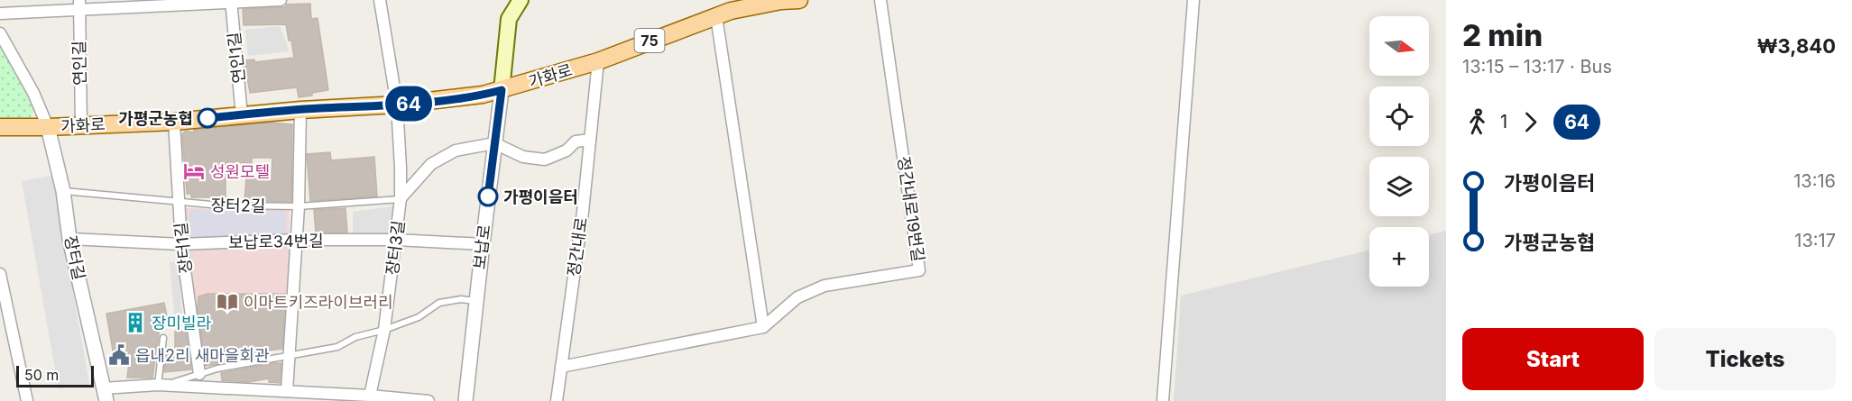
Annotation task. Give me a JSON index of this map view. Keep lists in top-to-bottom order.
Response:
{
  "streets": {
    "main road": ["75", "가화로", "보납로"],
    "street": [
      "연인1길",
      "연인길",
      "정간내로19번길",
      "보납로34번길",
      "정간내로",
      "장터1길",
      "장터3길",
      "장터길"
    ],
    "lane": ["장터2길"]
  },
  "crossings": [
    ["연인1길", "가화로"],
    ["연인길", "가화로"],
    ["가화로", "보납로"],
    ["가화로", "정간내로"],
    ["가화로", "장터1길"],
    ["가화로", "장터3길"],
    ["가화로", "장터길"],
    ["장터2길", "장터1길"],
    ["장터2길", "장터3길"],
    ["장터2길", "장터길"],
    ["정간내로19번길", "정간내로"],
    ["보납로34번길", "보납로"],
    ["보납로34번길", "장터1길"],
    ["보납로34번길", "장터3길"],
    ["보납로34번길", "장터길"],
    ["보납로", "장터3길"]
  ],
  "places": {
    "other": ["가평군농협", "가평이음터"],
    "hotel": ["성원모텔"],
    "library": ["이마트키즈라이브러리"],
    "building": ["장미빌라"],
    "public building": ["읍내2리 새마을회관"]
  },
  "lines": ["bus line 64"],
  "scale_bar": "50 m",
  "north": "right",
  "page": {
    "on_map": "64",
    "heading": ["2 min", "13:15 – 13:17 · Bus", "₩3,840"],
    "map_buttons": "+",
    "legs": ["1", "64"],
    "list": [
      {
        "name": "가평이음터",
        "value": "13:16"
      },
      {
        "name": "가평군농협",
        "value": "13:17"
      }
    ],
    "buttons": ["Start", "Tickets"],
    "scale": "50 m"
  }
}
